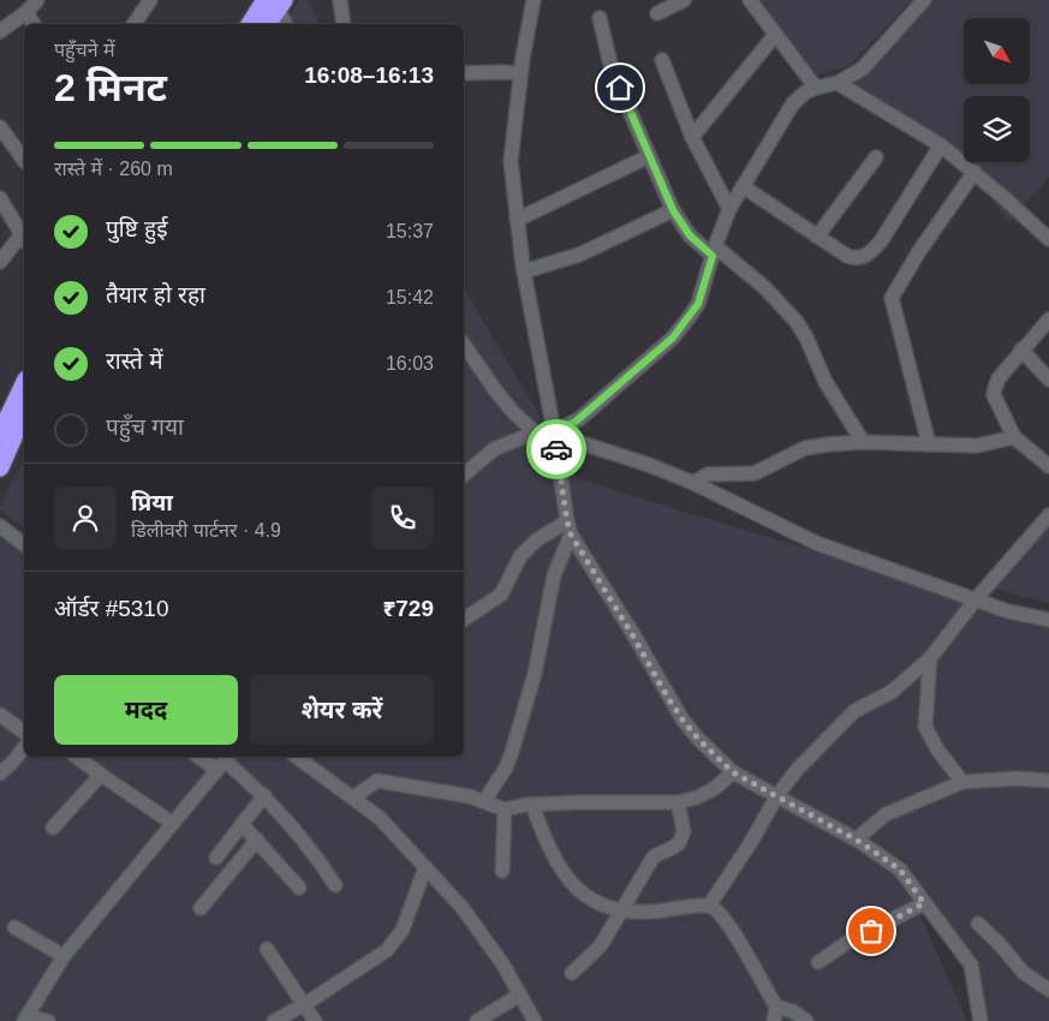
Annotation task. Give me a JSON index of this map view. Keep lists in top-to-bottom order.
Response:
{
  "north": "bottom right",
  "page": {
    "heading": ["2 मिनट", "पहुँचने में", "16:08–16:13"],
    "panel": [
      "प्रिया",
      "डिलीवरी पार्टनर · 4.9",
      "ऑर्डर #5310",
      "₹729"
    ],
    "bar": "रास्ते में · 260 m",
    "list": [
      ["पुष्टि हुई", "15:37"],
      ["तैयार हो रहा", "15:42"],
      ["रास्ते में", "16:03"],
      "पहुँच गया"
    ],
    "buttons": ["मदद", "शेयर करें"]
  }
}
